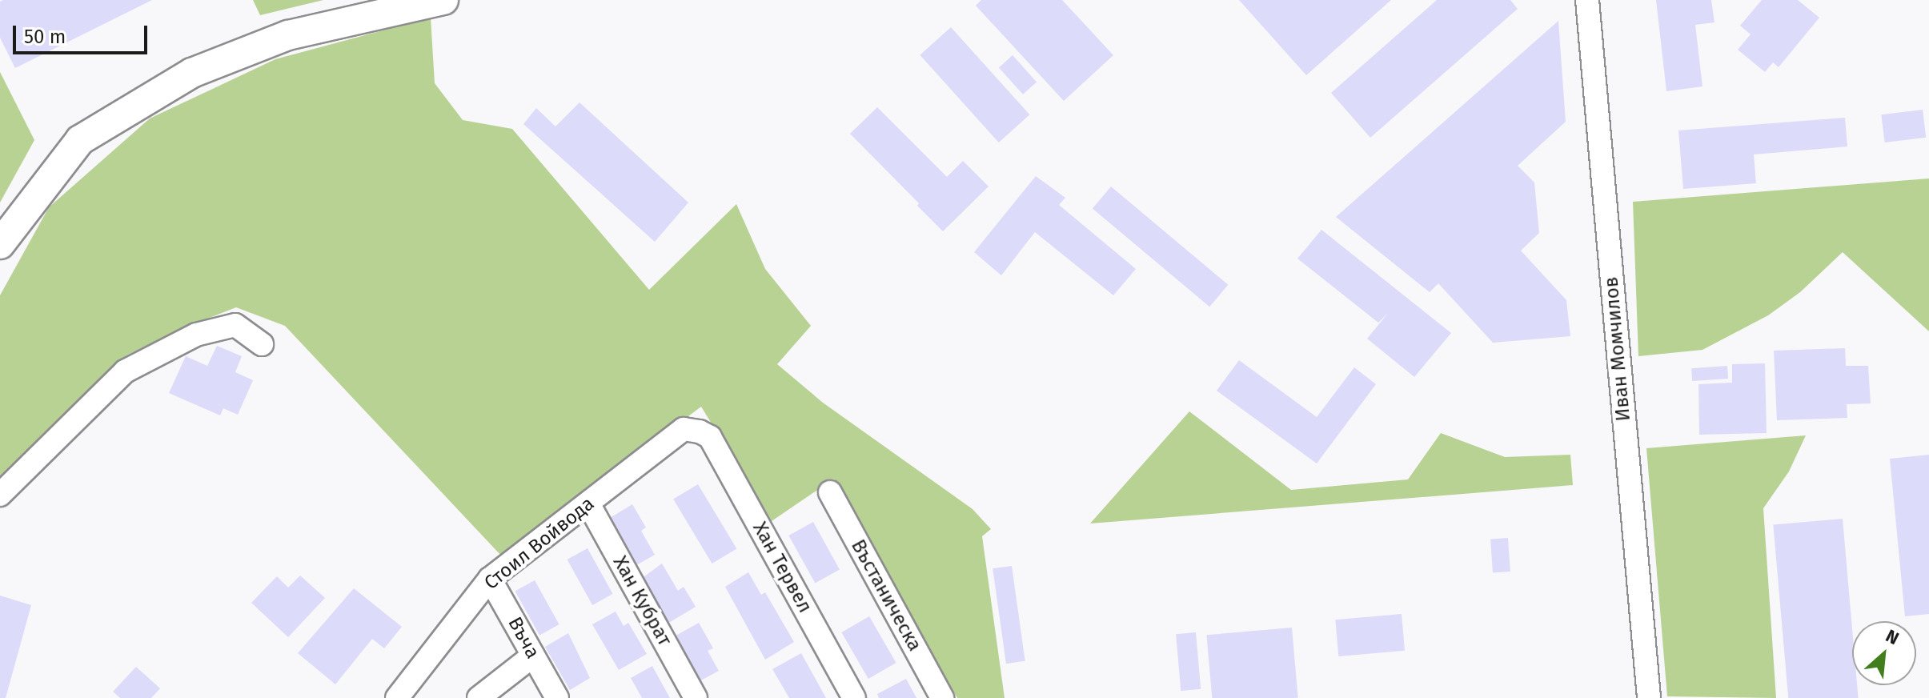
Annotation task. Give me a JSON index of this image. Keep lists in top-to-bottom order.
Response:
{
  "streets": {
    "street": [
      "Иван Момчилов",
      "Стоил Войвода",
      "Хан Тервел",
      "Въстаническа",
      "Хан Кубрат",
      "Въча"
    ]
  },
  "crossings": [
    ["Стоил Войвода", "Хан Тервел"],
    ["Стоил Войвода", "Хан Кубрат"],
    ["Стоил Войвода", "Въча"]
  ],
  "scale_bar": "50 m",
  "north": "top right"
}
